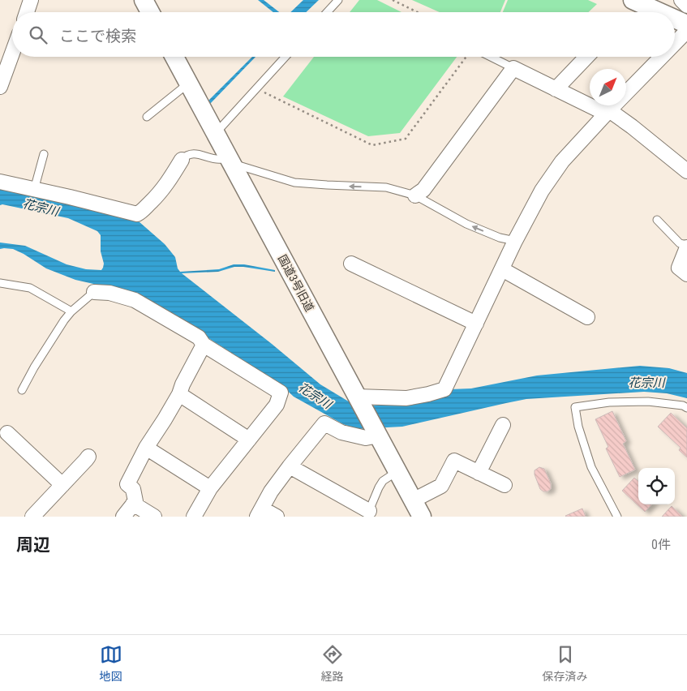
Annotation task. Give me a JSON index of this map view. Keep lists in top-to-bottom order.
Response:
{
  "streets": {
    "street": ["国道3号旧道"]
  },
  "water": ["花宗川"],
  "north": "top right",
  "page": {
    "search": "ここで検索",
    "heading": ["周辺", "0件"],
    "nav": ["地図", "経路", "保存済み"]
  }
}
